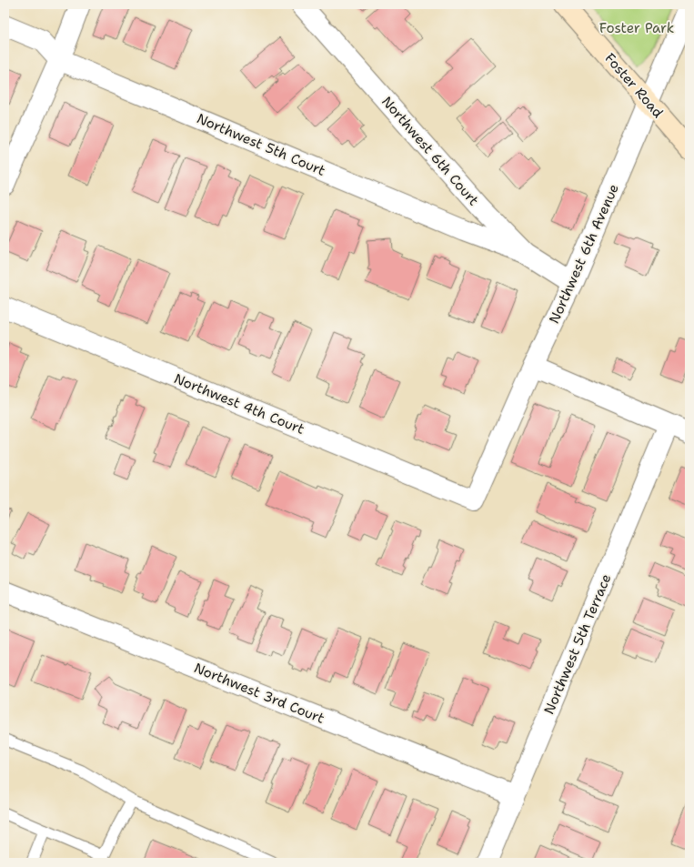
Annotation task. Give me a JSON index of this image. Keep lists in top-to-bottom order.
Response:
{
  "streets": {
    "street": [
      "Foster Road",
      "Northwest 5th Court",
      "Northwest 6th Court",
      "Northwest 6th Avenue",
      "Northwest 4th Court",
      "Northwest 5th Terrace",
      "Northwest 3rd Court"
    ]
  },
  "crossings": [
    ["Foster Road", "Northwest 6th Avenue"],
    ["Northwest 5th Court", "Northwest 6th Court"],
    ["Northwest 6th Court", "Northwest 6th Avenue"],
    ["Northwest 6th Avenue", "Northwest 4th Court"],
    ["Northwest 5th Terrace", "Northwest 3rd Court"]
  ],
  "parks": ["Foster Park"]
}
